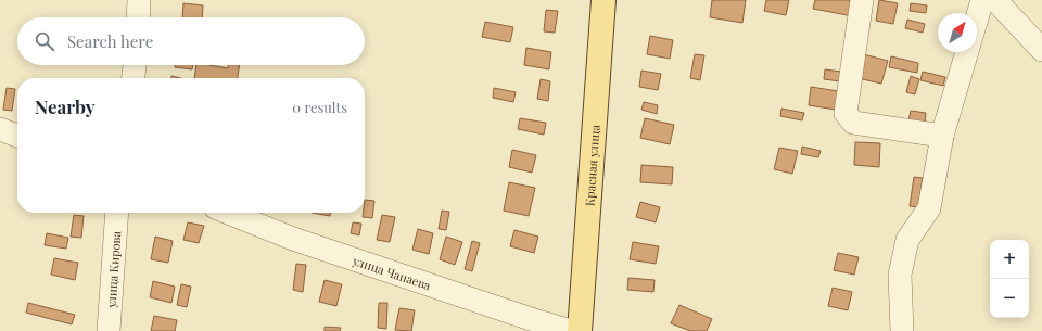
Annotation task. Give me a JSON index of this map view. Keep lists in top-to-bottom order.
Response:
{
  "streets": {
    "main road": ["Красная улица"],
    "street": ["улица Кирова", "улица Чапаева"]
  },
  "north": "top right",
  "page": {
    "search": "Search here",
    "heading": ["Nearby", "0 results"],
    "map_buttons": ["+", "−"]
  }
}
